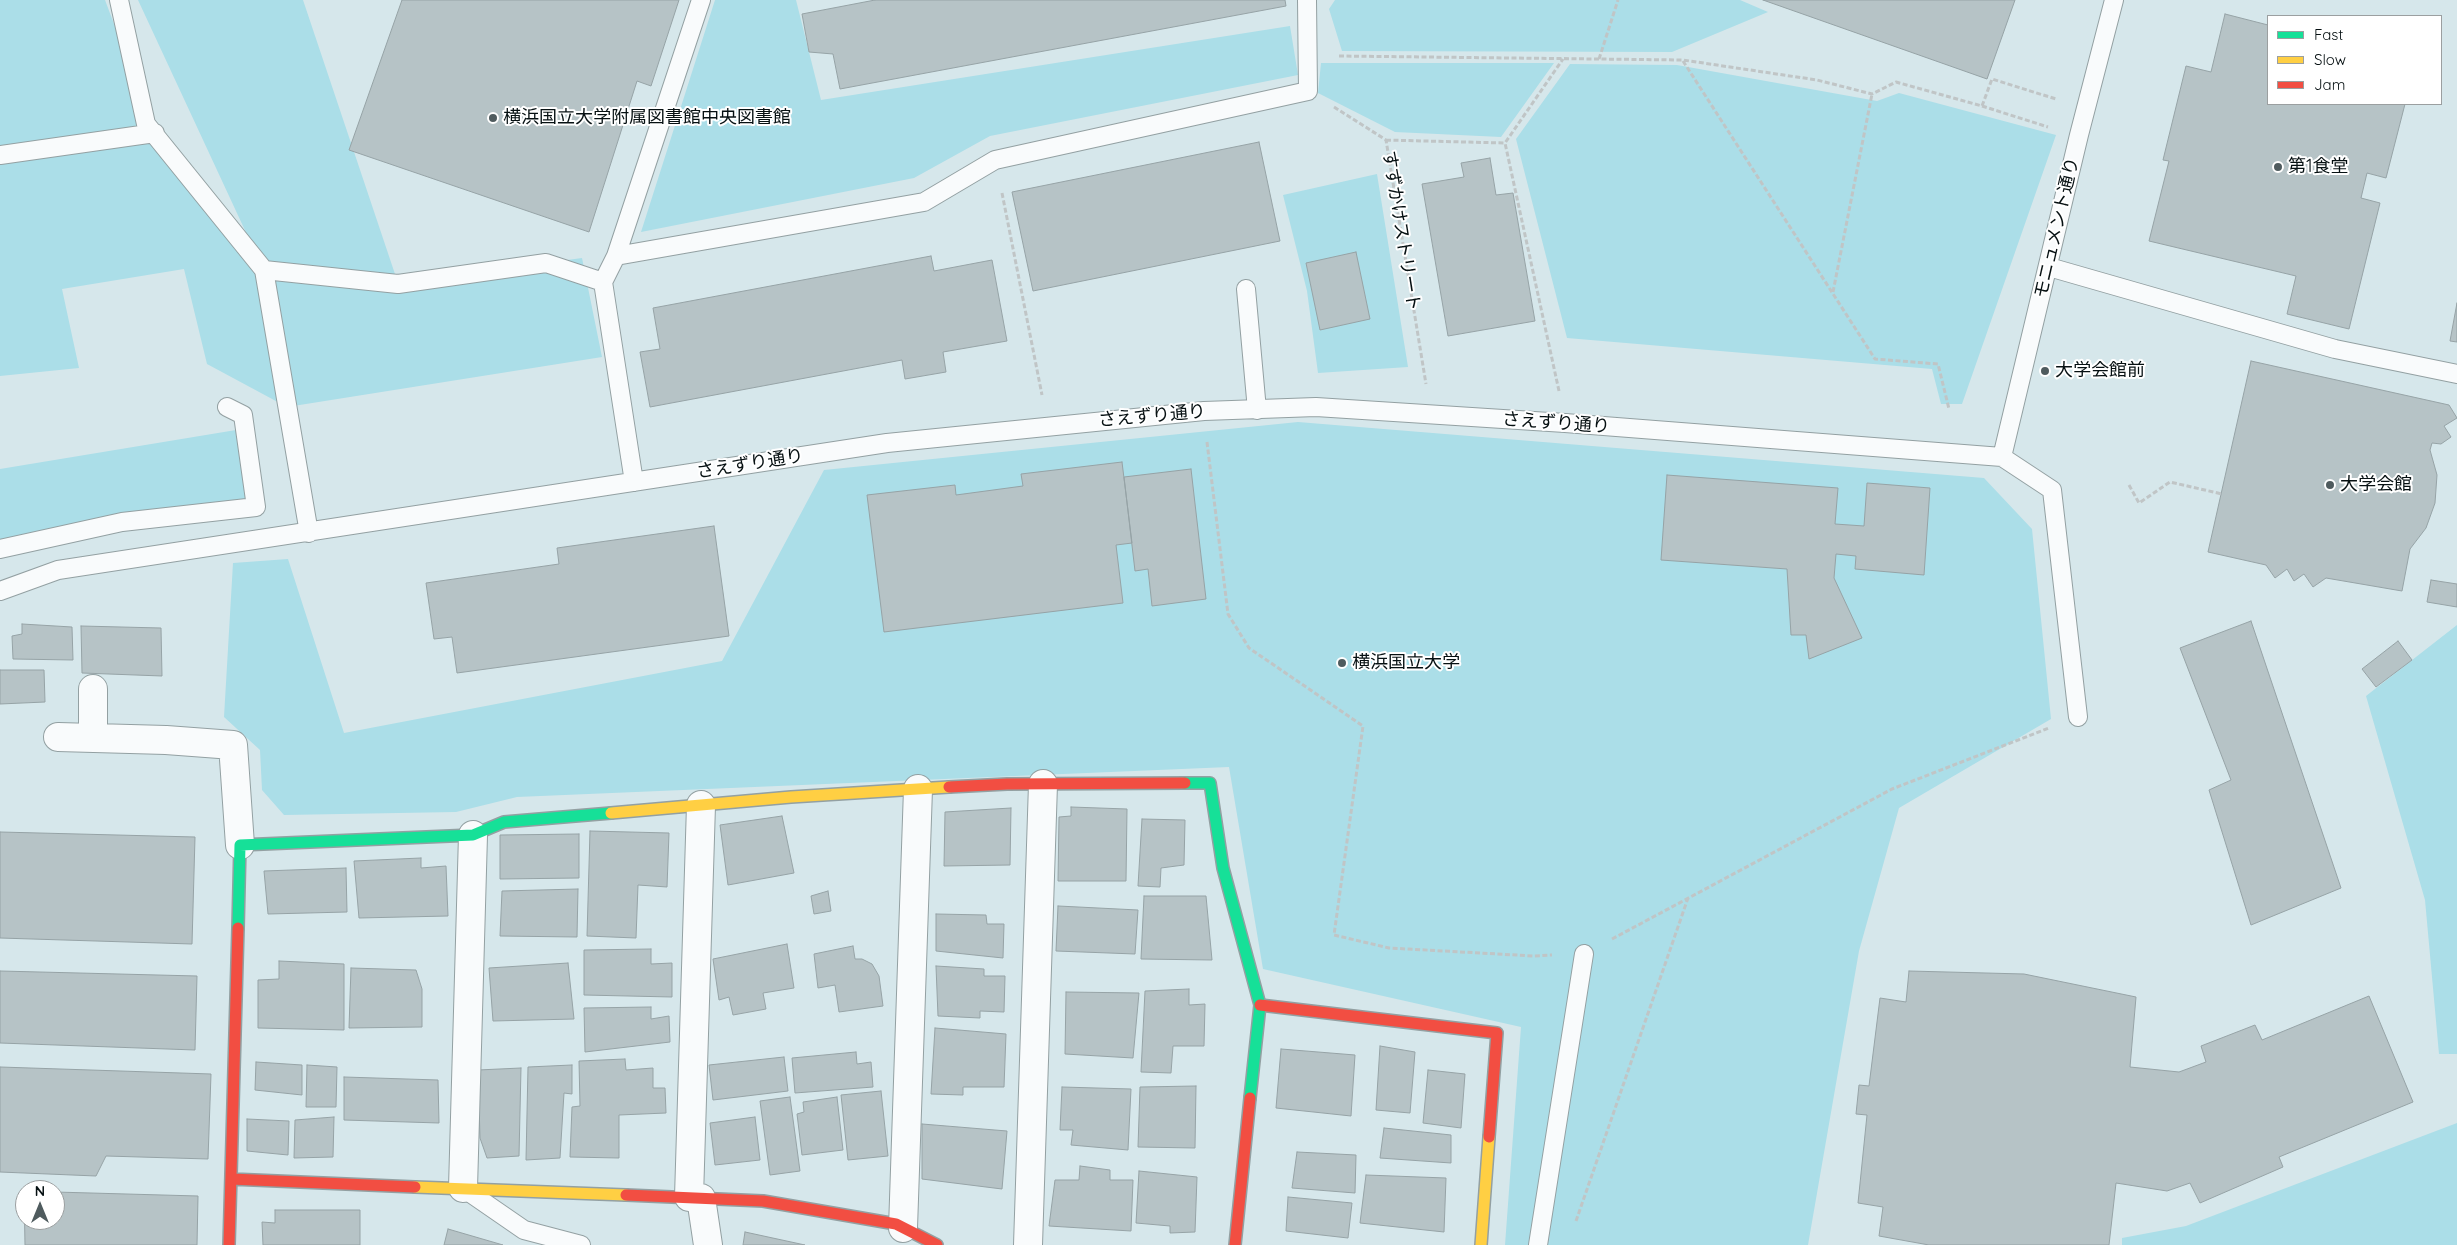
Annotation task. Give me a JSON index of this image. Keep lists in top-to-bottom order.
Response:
{
  "streets": {
    "lane": ["モニュメント通り", "さえずり通り"],
    "path": ["すずかけストリート"]
  },
  "crossings": [
    ["モニュメント通り", "さえずり通り"],
    ["すずかけストリート", "さえずり通り"]
  ],
  "places": [
    "横浜国立大学附属図書館中央図書館",
    "第1食堂",
    "大学会館前",
    "大学会館",
    "横浜国立大学"
  ],
  "legend": ["Fast", "Slow", "Jam"],
  "north": "top"
}
